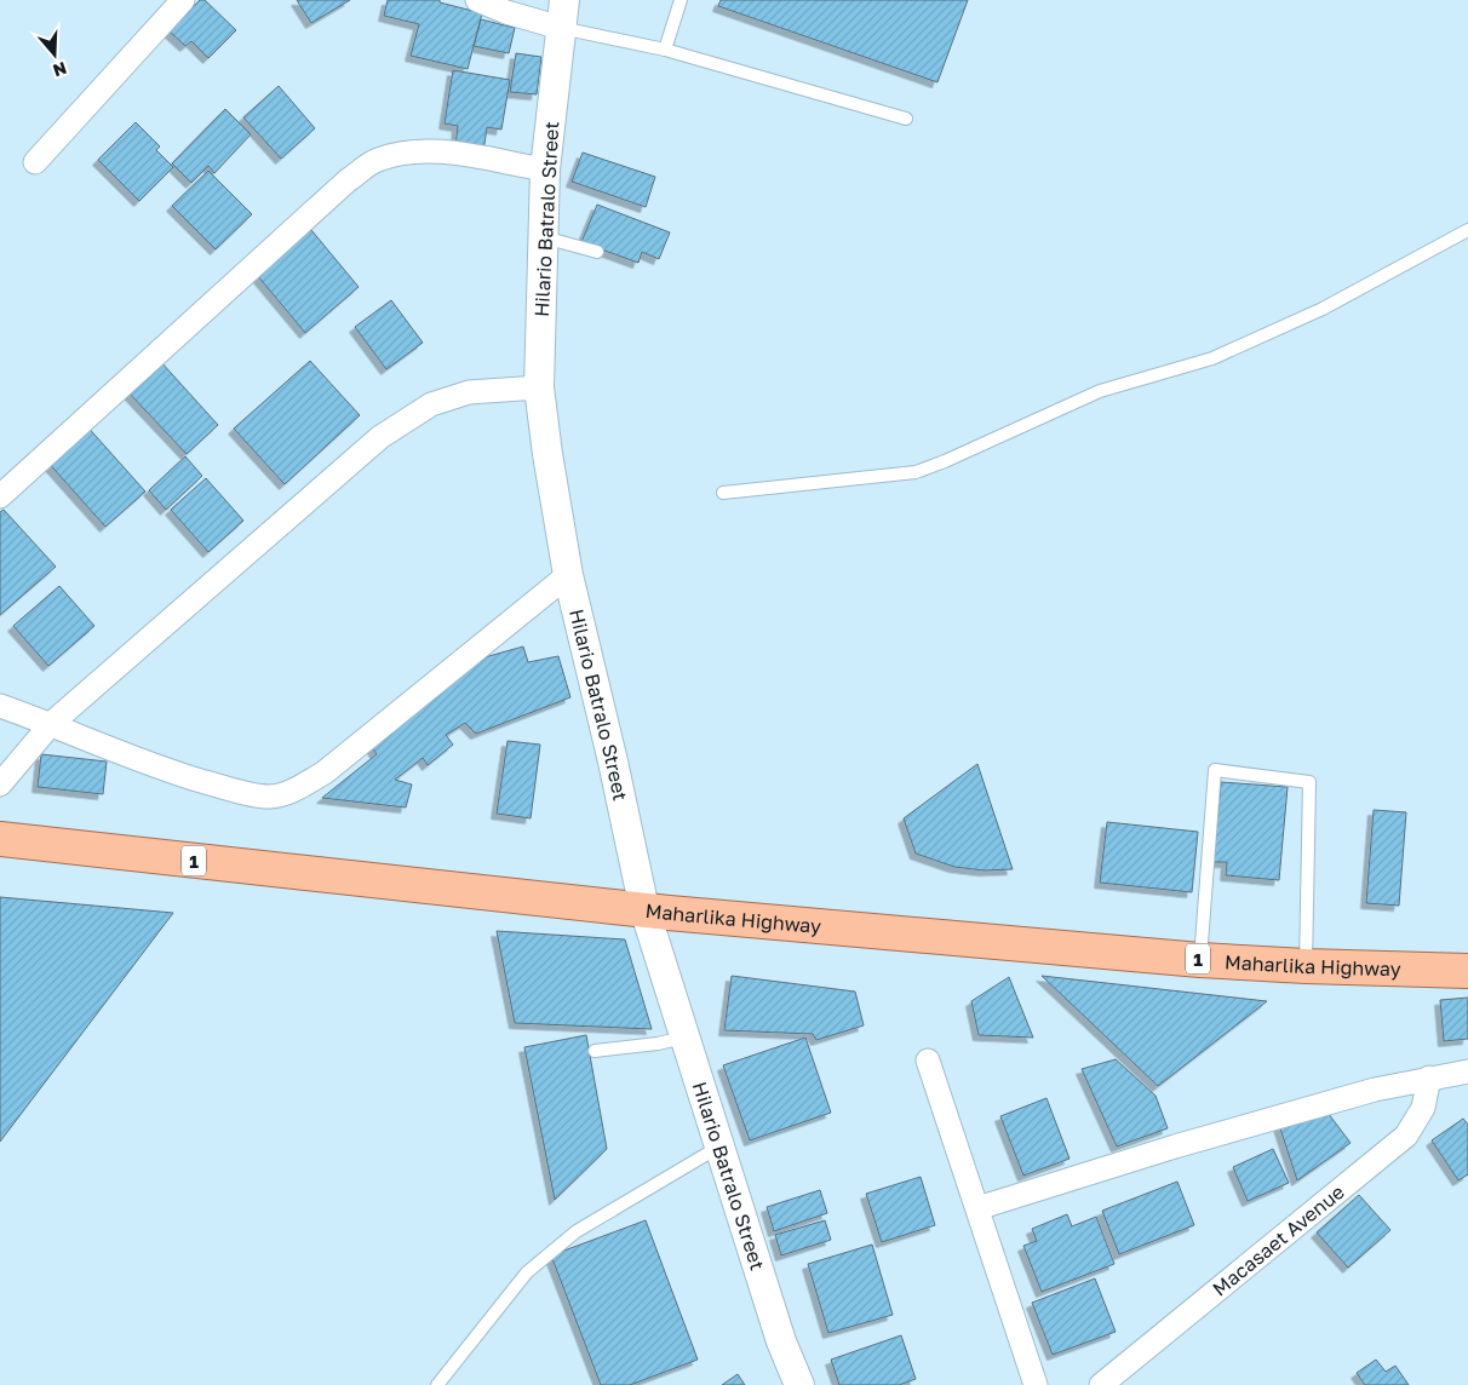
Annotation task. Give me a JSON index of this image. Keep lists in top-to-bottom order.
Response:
{
  "streets": {
    "main road": ["1", "Maharlika Highway"],
    "street": ["Hilario Batralo Street", "Macasaet Avenue"]
  },
  "crossings": [
    ["Hilario Batralo Street", "Maharlika Highway"]
  ],
  "north": "bottom"
}
